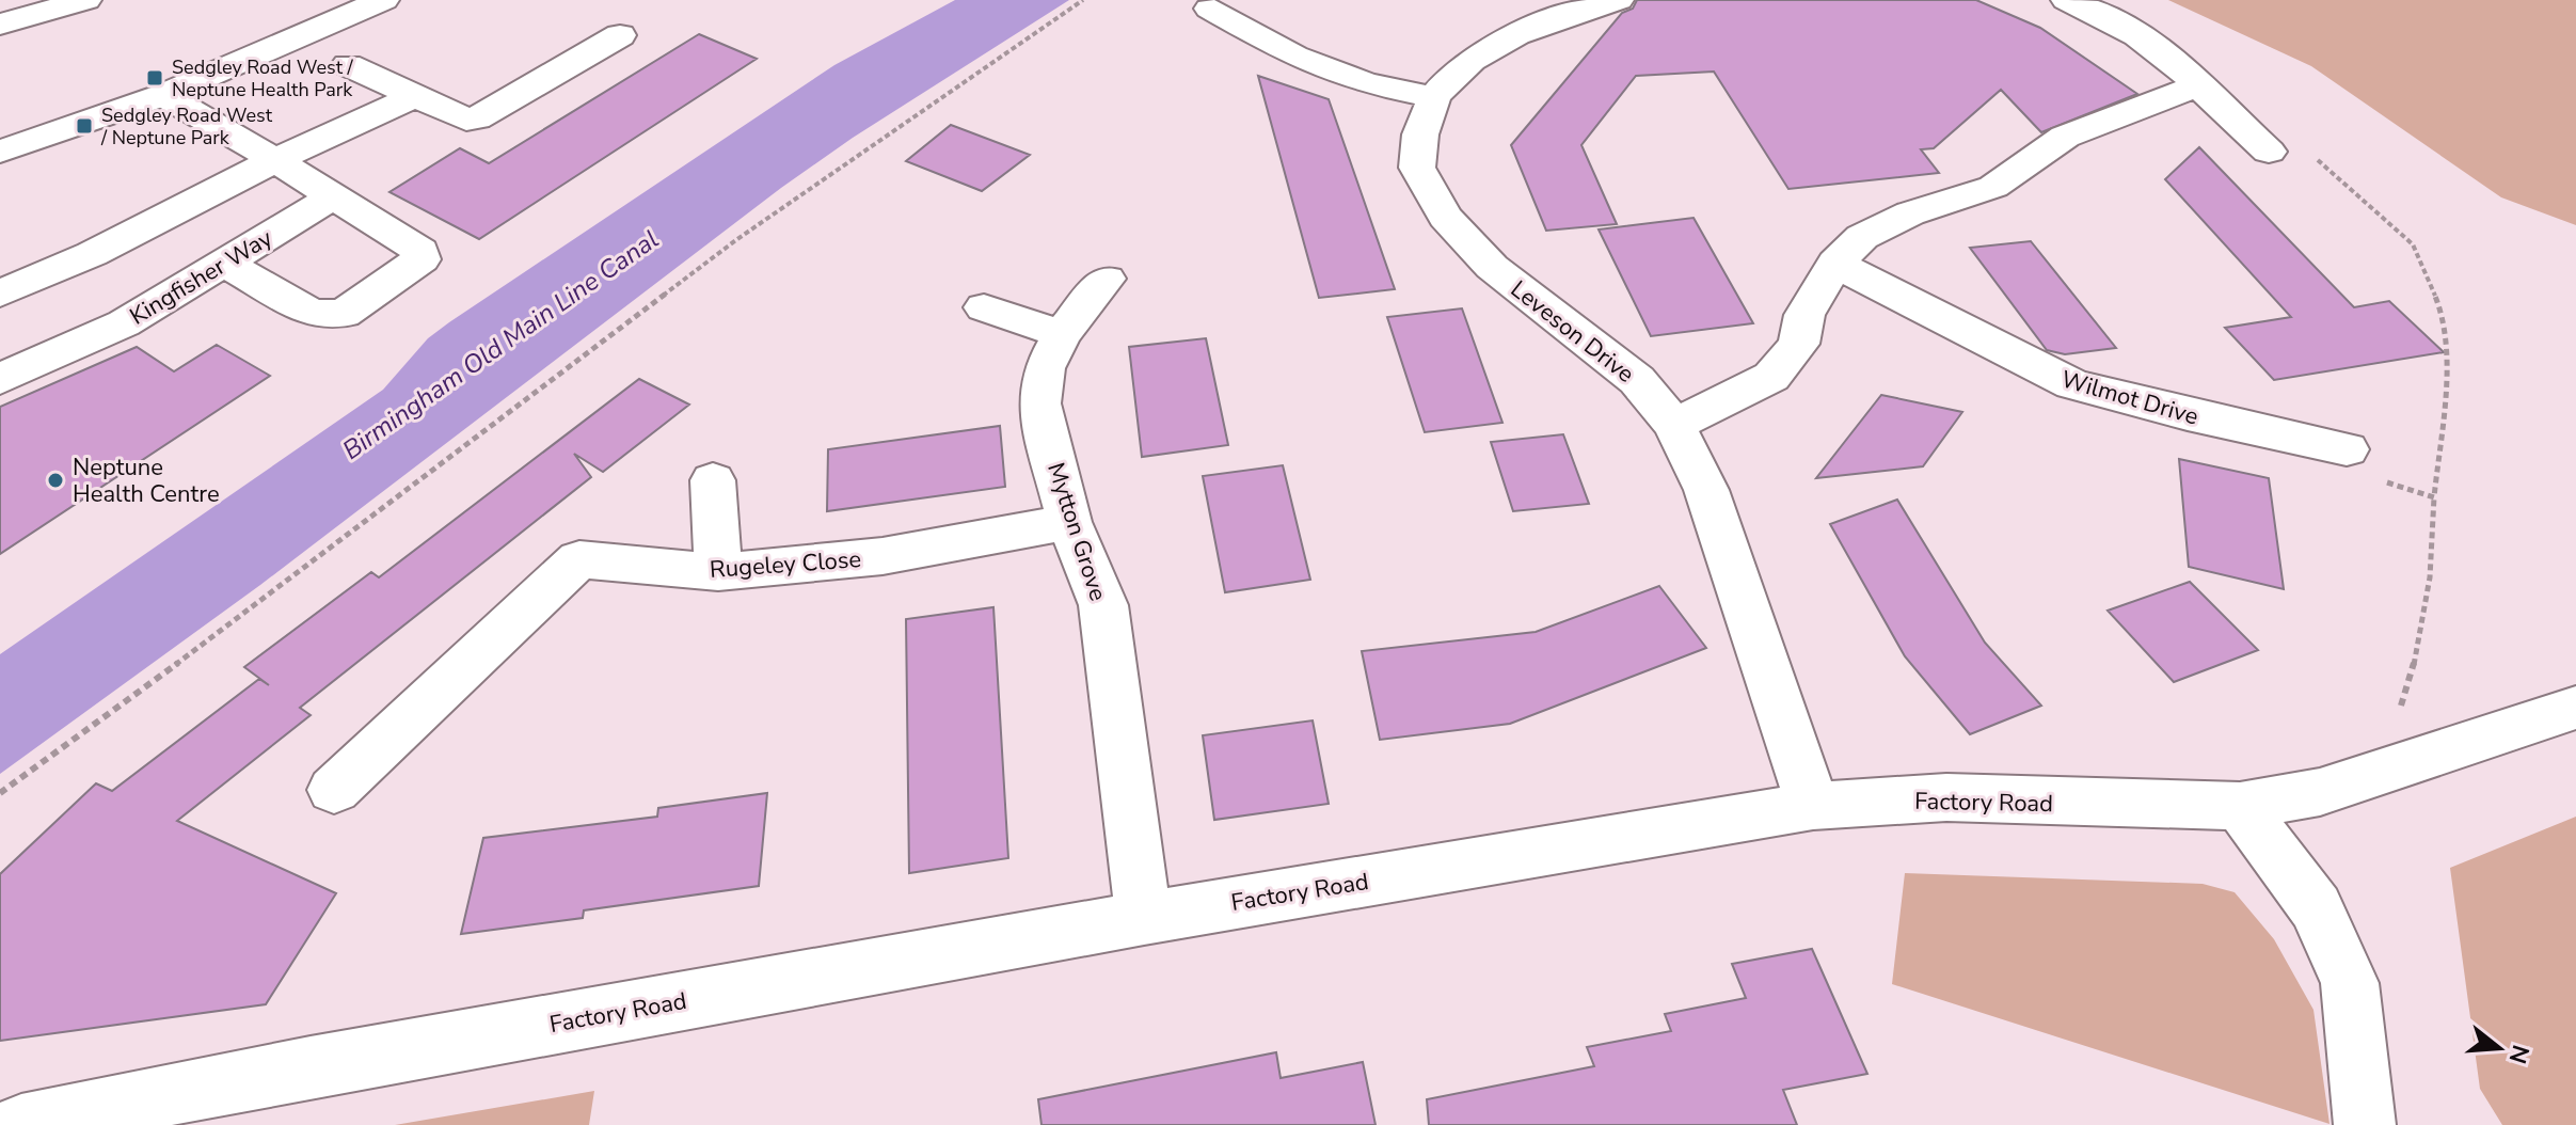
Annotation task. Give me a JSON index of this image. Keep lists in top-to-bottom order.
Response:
{
  "streets": {
    "street": [
      "Kingfisher Way",
      "Leveson Drive",
      "Wilmot Drive",
      "Mytton Grove",
      "Rugeley Close",
      "Factory Road"
    ]
  },
  "crossings": [
    ["Leveson Drive", "Factory Road"],
    ["Mytton Grove", "Rugeley Close"],
    ["Mytton Grove", "Factory Road"]
  ],
  "water": ["Birmingham Old Main Line Canal"],
  "places": {
    "transit": ["Sedgley Road West / Neptune Health Park", "Sedgley Road West / Neptune Park"],
    "other": ["Neptune Health Centre"]
  },
  "north": "right"
}
